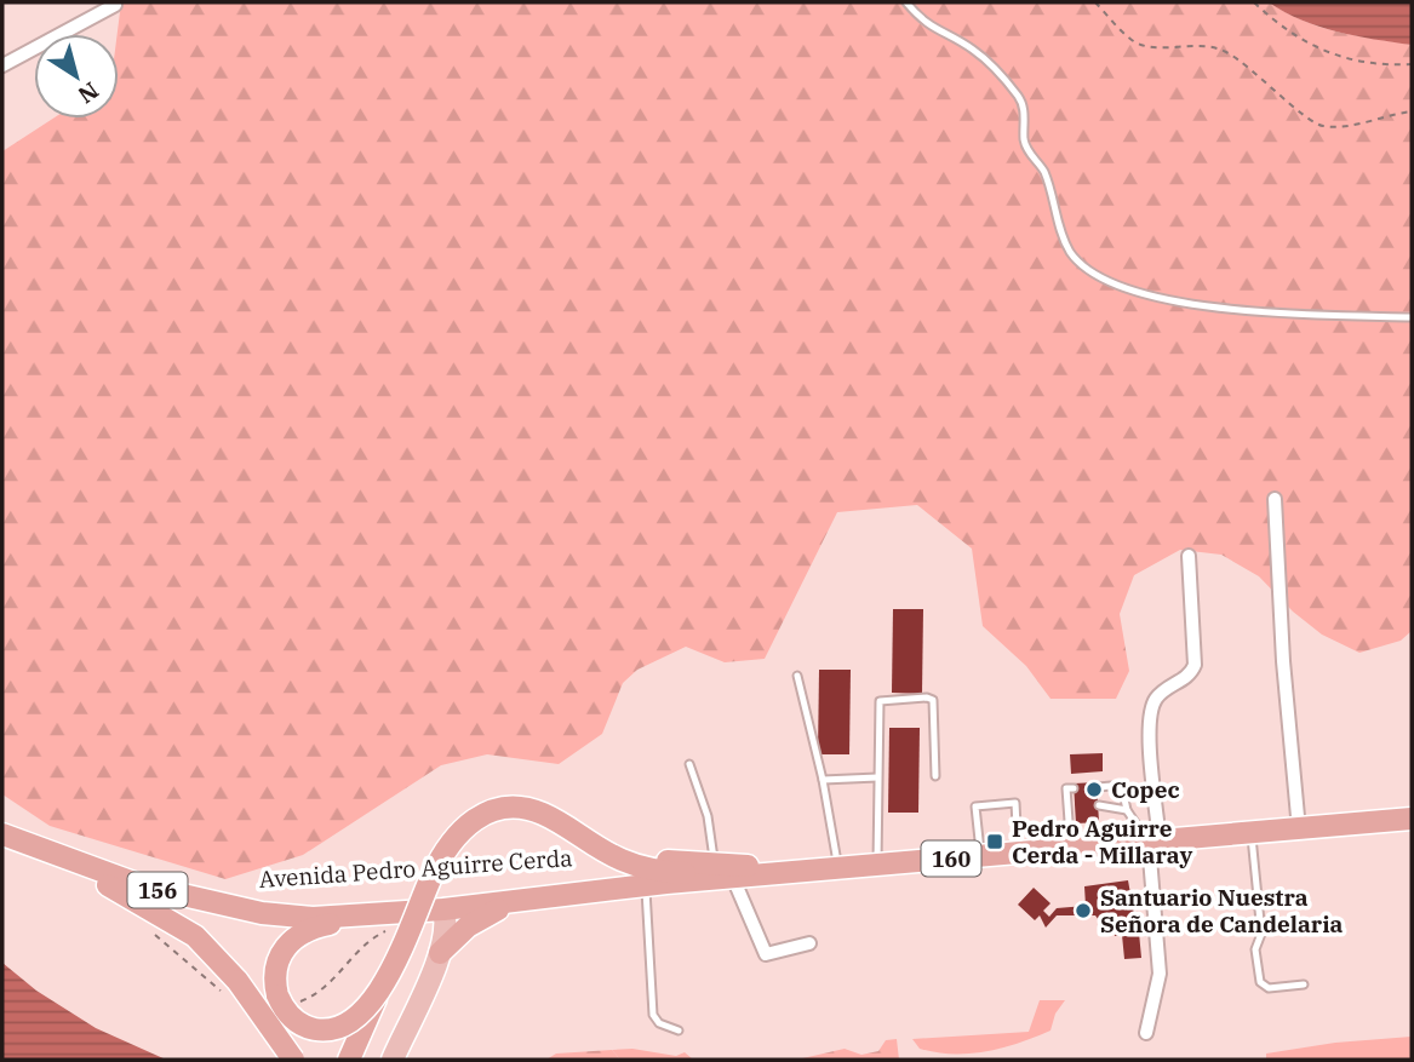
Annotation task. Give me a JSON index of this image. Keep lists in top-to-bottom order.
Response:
{
  "streets": {
    "highway": ["160", "Avenida Pedro Aguirre Cerda", "156"]
  },
  "crossings": [
    ["Avenida Pedro Aguirre Cerda", "156"]
  ],
  "places": {
    "other": ["Copec", "Santuario Nuestra Señora de Candelaria"],
    "transit": ["Pedro Aguirre Cerda - Millaray"]
  },
  "north": "bottom right"
}
